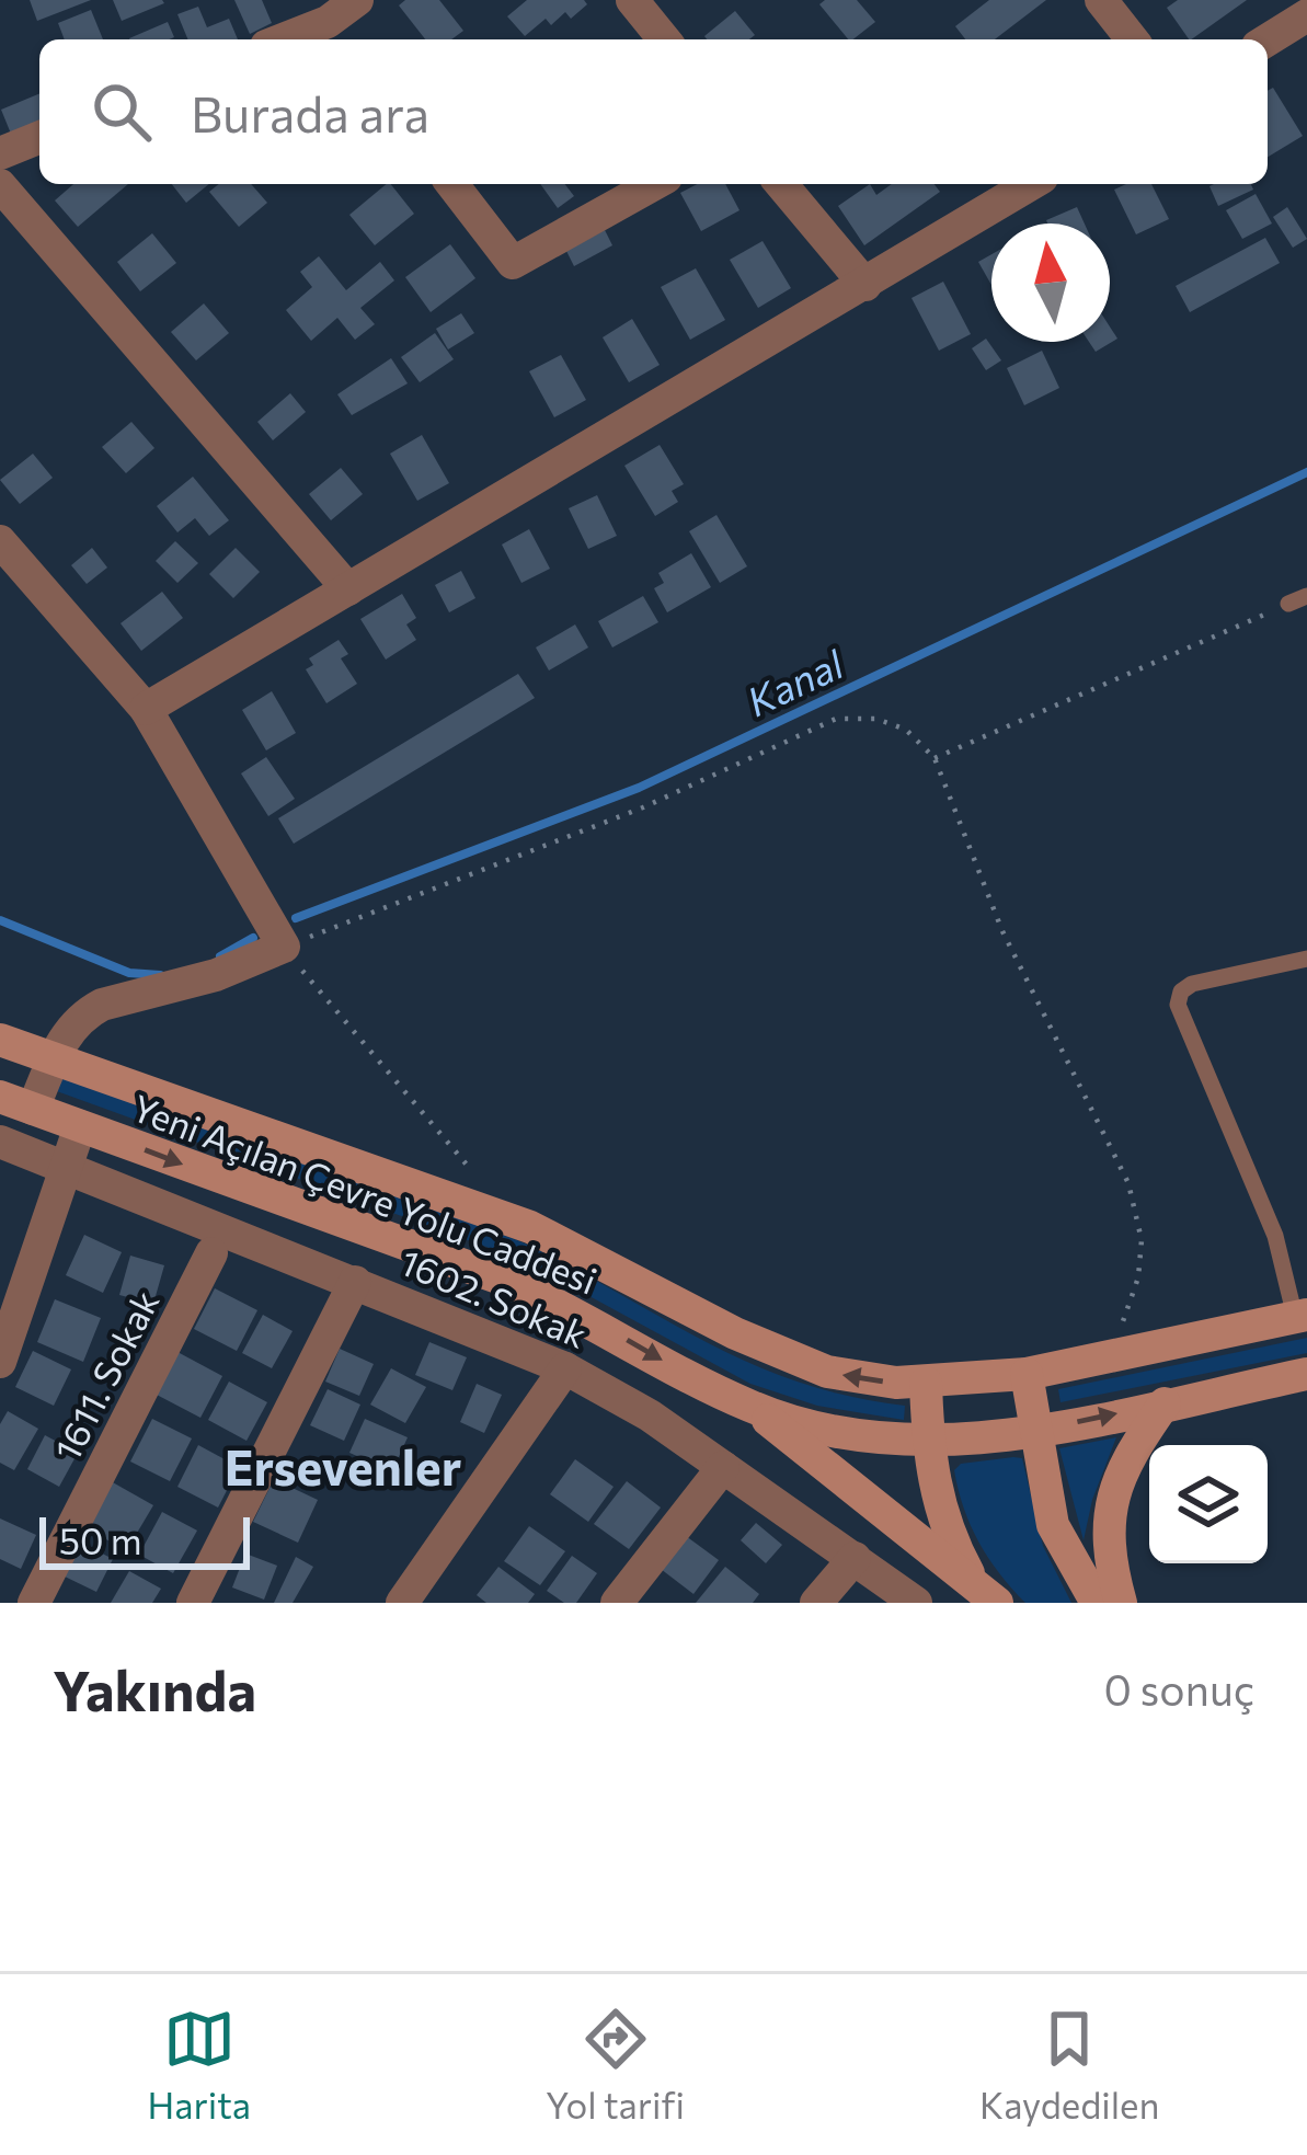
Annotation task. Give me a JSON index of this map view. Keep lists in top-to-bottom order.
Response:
{
  "streets": {
    "main road": ["Yeni Açılan Çevre Yolu Caddesi"],
    "street": ["1602. Sokak", "1611. Sokak"]
  },
  "districts": ["Ersevenler"],
  "water": ["Kanal"],
  "scale_bar": "50 m",
  "north": "top",
  "page": {
    "search": "Burada ara",
    "scale": "50 m",
    "heading": ["Yakında", "0 sonuç"],
    "nav": ["Harita", "Yol tarifi", "Kaydedilen"]
  }
}
